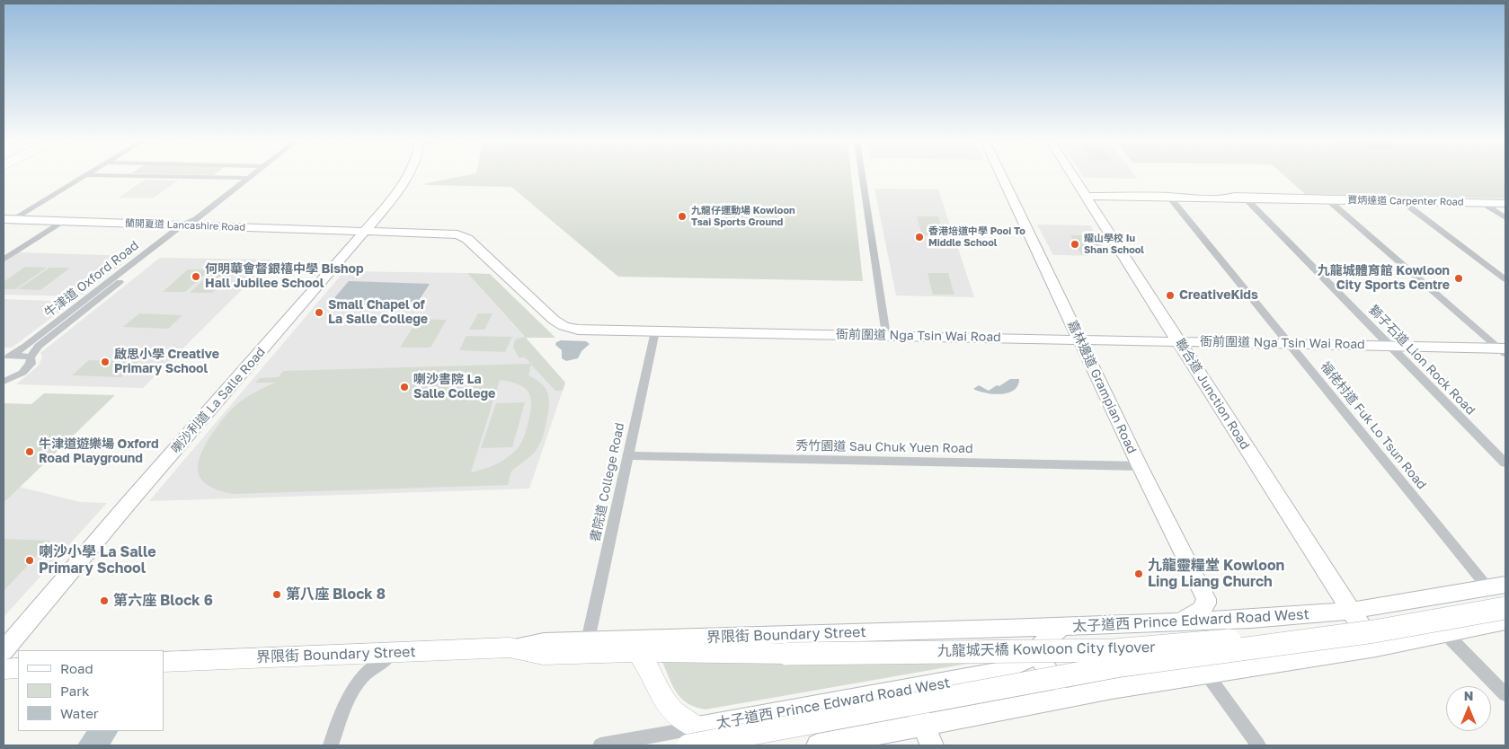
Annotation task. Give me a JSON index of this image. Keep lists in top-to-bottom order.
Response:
{
  "streets": {
    "main road": ["界限街 Boundary Street", "九龍城天橋 Kowloon City flyover"],
    "street": [
      "賈炳達道 Carpenter Road",
      "蘭開夏道 Lancashire Road",
      "牛津道 Oxford Road",
      "衙前圍道 Nga Tsin Wai Road",
      "獅子石道 Lion Rock Road",
      "嘉林邊道 Grampian Road",
      "聯合道 Junction Road",
      "喇沙利道 La Salle Road",
      "福佬村道 Fuk Lo Tsun Road",
      "秀竹園道 Sau Chuk Yuen Road",
      "書院道 College Road",
      "太子道西 Prince Edward Road West"
    ]
  },
  "crossings": [
    ["賈炳達道 Carpenter Road", "獅子石道 Lion Rock Road"],
    ["賈炳達道 Carpenter Road", "聯合道 Junction Road"],
    ["賈炳達道 Carpenter Road", "福佬村道 Fuk Lo Tsun Road"],
    ["蘭開夏道 Lancashire Road", "牛津道 Oxford Road"],
    ["蘭開夏道 Lancashire Road", "衙前圍道 Nga Tsin Wai Road"],
    ["蘭開夏道 Lancashire Road", "喇沙利道 La Salle Road"],
    ["衙前圍道 Nga Tsin Wai Road", "獅子石道 Lion Rock Road"],
    ["衙前圍道 Nga Tsin Wai Road", "嘉林邊道 Grampian Road"],
    ["衙前圍道 Nga Tsin Wai Road", "聯合道 Junction Road"],
    ["衙前圍道 Nga Tsin Wai Road", "喇沙利道 La Salle Road"],
    ["衙前圍道 Nga Tsin Wai Road", "福佬村道 Fuk Lo Tsun Road"],
    ["衙前圍道 Nga Tsin Wai Road", "書院道 College Road"],
    ["嘉林邊道 Grampian Road", "秀竹園道 Sau Chuk Yuen Road"],
    ["嘉林邊道 Grampian Road", "太子道西 Prince Edward Road West"],
    ["聯合道 Junction Road", "太子道西 Prince Edward Road West"],
    ["福佬村道 Fuk Lo Tsun Road", "太子道西 Prince Edward Road West"],
    ["福佬村道 Fuk Lo Tsun Road", "九龍城天橋 Kowloon City flyover"],
    ["秀竹園道 Sau Chuk Yuen Road", "書院道 College Road"],
    ["書院道 College Road", "界限街 Boundary Street"],
    ["太子道西 Prince Edward Road West", "界限街 Boundary Street"],
    ["太子道西 Prince Edward Road West", "九龍城天橋 Kowloon City flyover"],
    ["界限街 Boundary Street", "九龍城天橋 Kowloon City flyover"]
  ],
  "places": [
    "九龍仔運動場 Kowloon Tsai Sports Ground",
    "香港培道中學 Pooi To Middle School",
    "耀山學校 Iu Shan School",
    "何明華會督銀禧中學 Bishop Hall Jubilee School",
    "九龍城體育館 Kowloon City Sports Centre",
    "CreativeKids",
    "Small Chapel of La Salle College",
    "啟思小學 Creative Primary School",
    "喇沙書院 La Salle College",
    "牛津道遊樂場 Oxford Road Playground",
    "喇沙小學 La Salle Primary School",
    "九龍靈糧堂 Kowloon Ling Liang Church",
    "第八座 Block 8",
    "第六座 Block 6"
  ],
  "legend": ["Road", "Park", "Water"],
  "north": "top"
}
